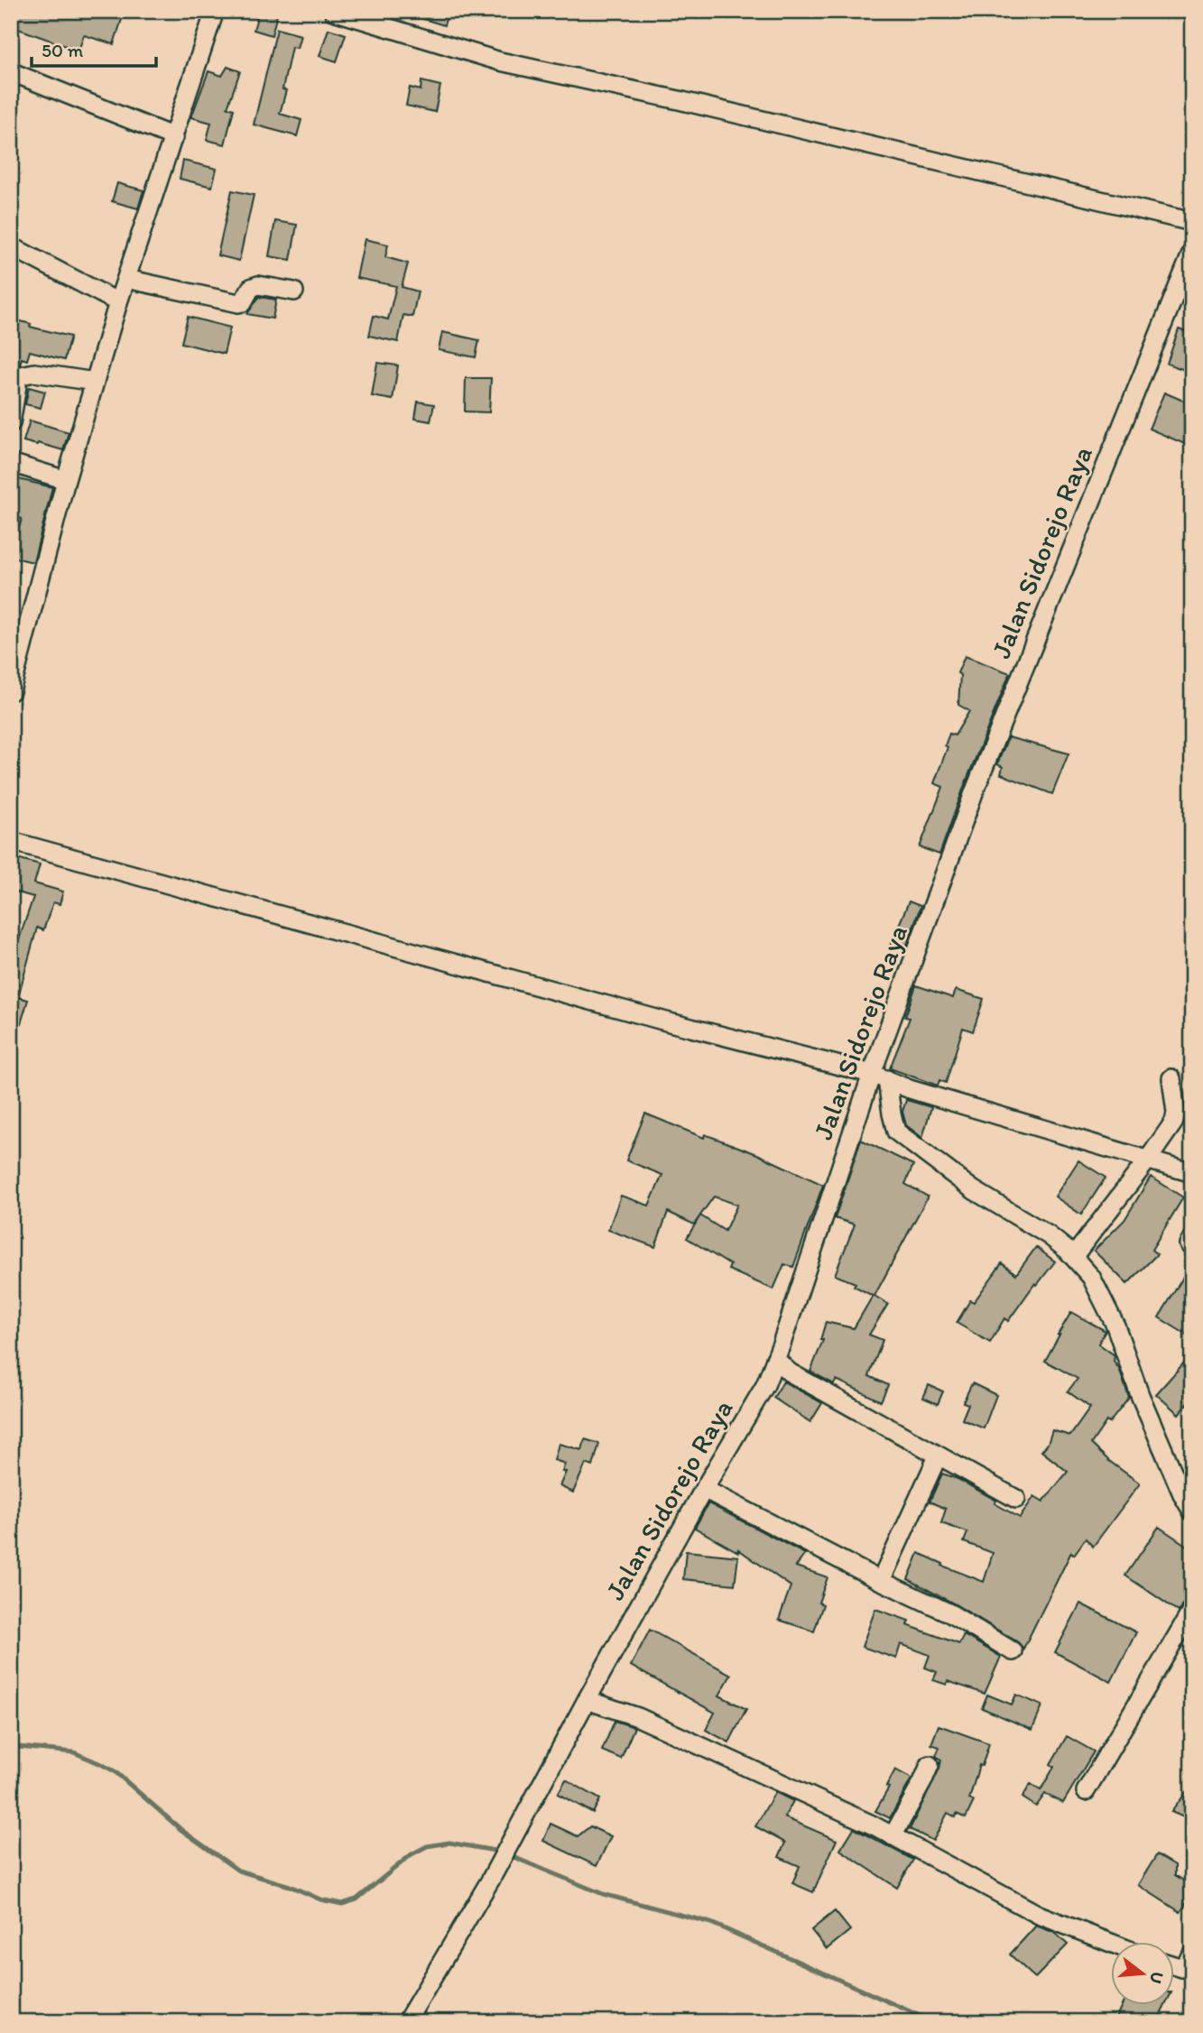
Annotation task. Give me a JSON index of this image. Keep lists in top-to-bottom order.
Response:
{
  "streets": {
    "street": ["Jalan Sidorejo Raya"]
  },
  "scale_bar": "50 m",
  "north": "right"
}
